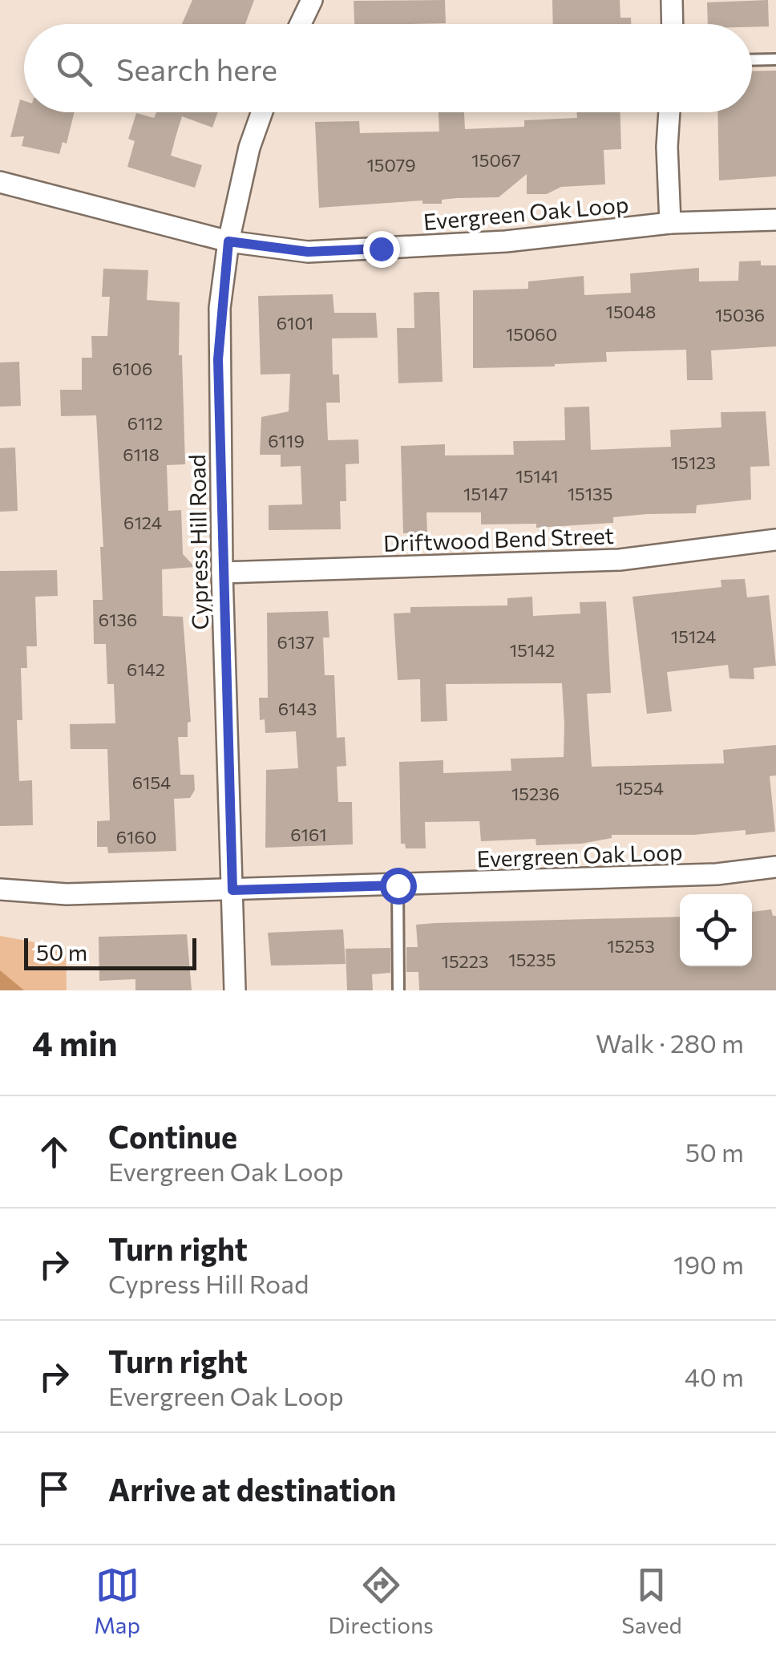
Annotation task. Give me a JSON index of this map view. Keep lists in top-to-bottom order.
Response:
{
  "streets": {
    "street": ["Evergreen Oak Loop", "Driftwood Bend Street", "Cypress Hill Road"]
  },
  "crossings": [
    ["Evergreen Oak Loop", "Cypress Hill Road"],
    ["Driftwood Bend Street", "Cypress Hill Road"]
  ],
  "house_numbers": [
    "15067",
    "15079",
    "15048",
    "15036",
    "6101",
    "15060",
    "6106",
    "6112",
    "6119",
    "6118",
    "15123",
    "15141",
    "15147",
    "15135",
    "6124",
    "6136",
    "15124",
    "6137",
    "15142",
    "6142",
    "6143",
    "6154",
    "15254",
    "15236",
    "6161",
    "6160",
    "15253",
    "15235",
    "15223"
  ],
  "scale_bar": "50 m",
  "page": {
    "search": "Search here",
    "scale": "50 m",
    "heading": ["4 min", "Walk · 280 m"],
    "list": [
      ["Continue", "Evergreen Oak Loop", "50 m"],
      ["Turn right", "Cypress Hill Road", "190 m"],
      ["Turn right", "Evergreen Oak Loop", "40 m"],
      "Arrive at destination"
    ],
    "nav": ["Map", "Directions", "Saved"]
  }
}
